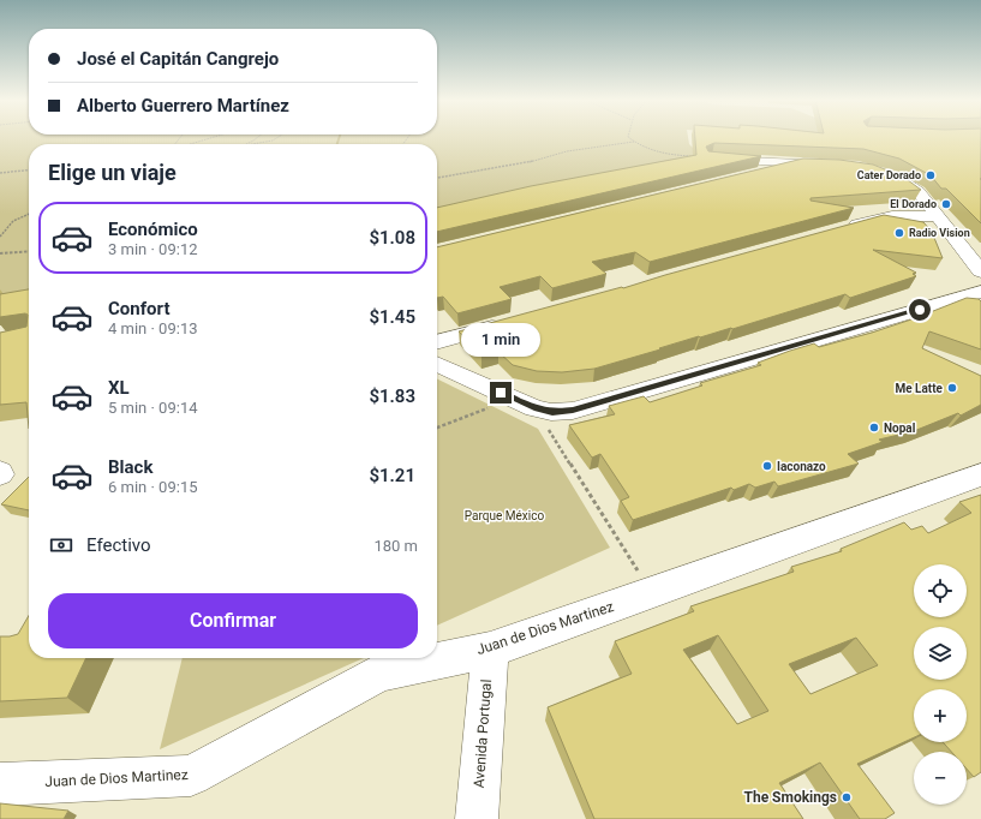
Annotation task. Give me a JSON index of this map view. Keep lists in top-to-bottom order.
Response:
{
  "streets": {
    "street": ["Juan de Dios Martinez", "Avenida Portugal"]
  },
  "crossings": [
    ["Juan de Dios Martinez", "Avenida Portugal"]
  ],
  "parks": ["Parque México"],
  "places": [
    "Cater Dorado",
    "El Dorado",
    "Radio Vision",
    "Me Latte",
    "Nopal",
    "Iaconazo",
    "The Smokings"
  ],
  "page": {
    "banner": ["José el Capitán Cangrejo", "Alberto Guerrero Martínez"],
    "heading": "Elige un viaje",
    "list": [
      {
        "name": "Económico",
        "note": "3 min · 09:12",
        "value": "$1.08"
      },
      {
        "name": "Confort",
        "note": "4 min · 09:13",
        "value": "$1.45"
      },
      {
        "name": "XL",
        "note": "5 min · 09:14",
        "value": "$1.83"
      },
      {
        "name": "Black",
        "note": "6 min · 09:15",
        "value": "$1.21"
      }
    ],
    "bubble": "1 min",
    "pay": ["Efectivo", "180 m"],
    "map_buttons": ["+", "−"],
    "buttons": "Confirmar"
  }
}
